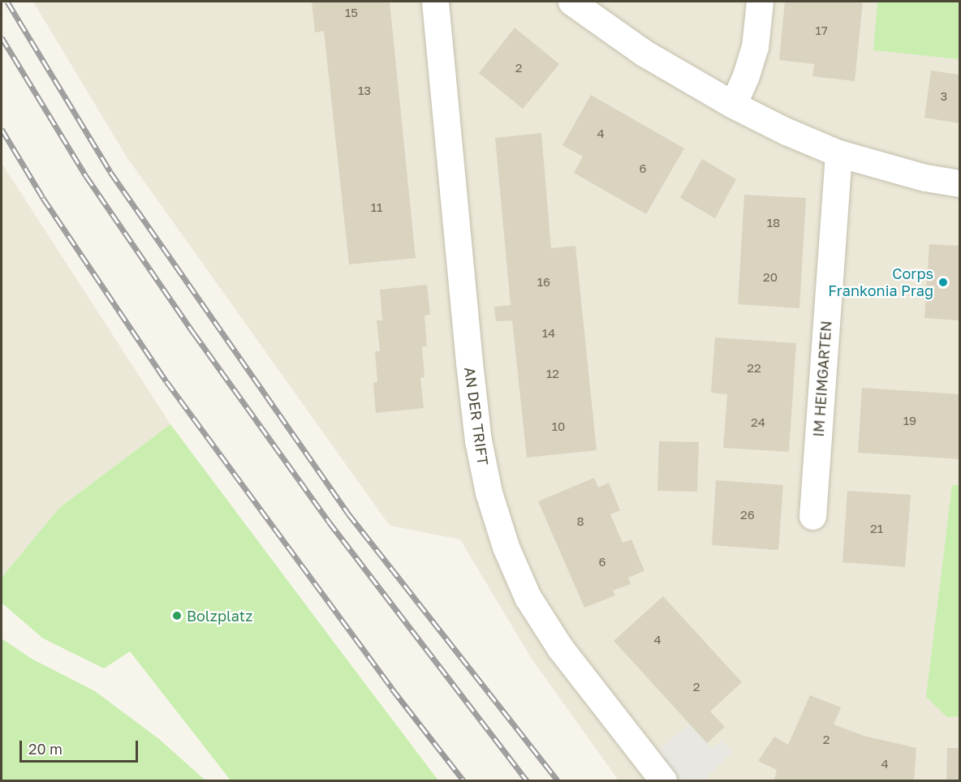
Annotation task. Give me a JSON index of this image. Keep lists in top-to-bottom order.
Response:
{
  "streets": {
    "street": ["IM HEIMGARTEN", "AN DER TRIFT"]
  },
  "places": ["Corps Frankonia Prag", "Bolzplatz"],
  "house_numbers": [
    "15",
    "17",
    "2",
    "13",
    "3",
    "4",
    "6",
    "11",
    "18",
    "20",
    "16",
    "14",
    "22",
    "12",
    "19",
    "24",
    "10",
    "26",
    "8",
    "21",
    "6",
    "4",
    "2",
    "2",
    "4"
  ],
  "scale_bar": "20 m"
}
